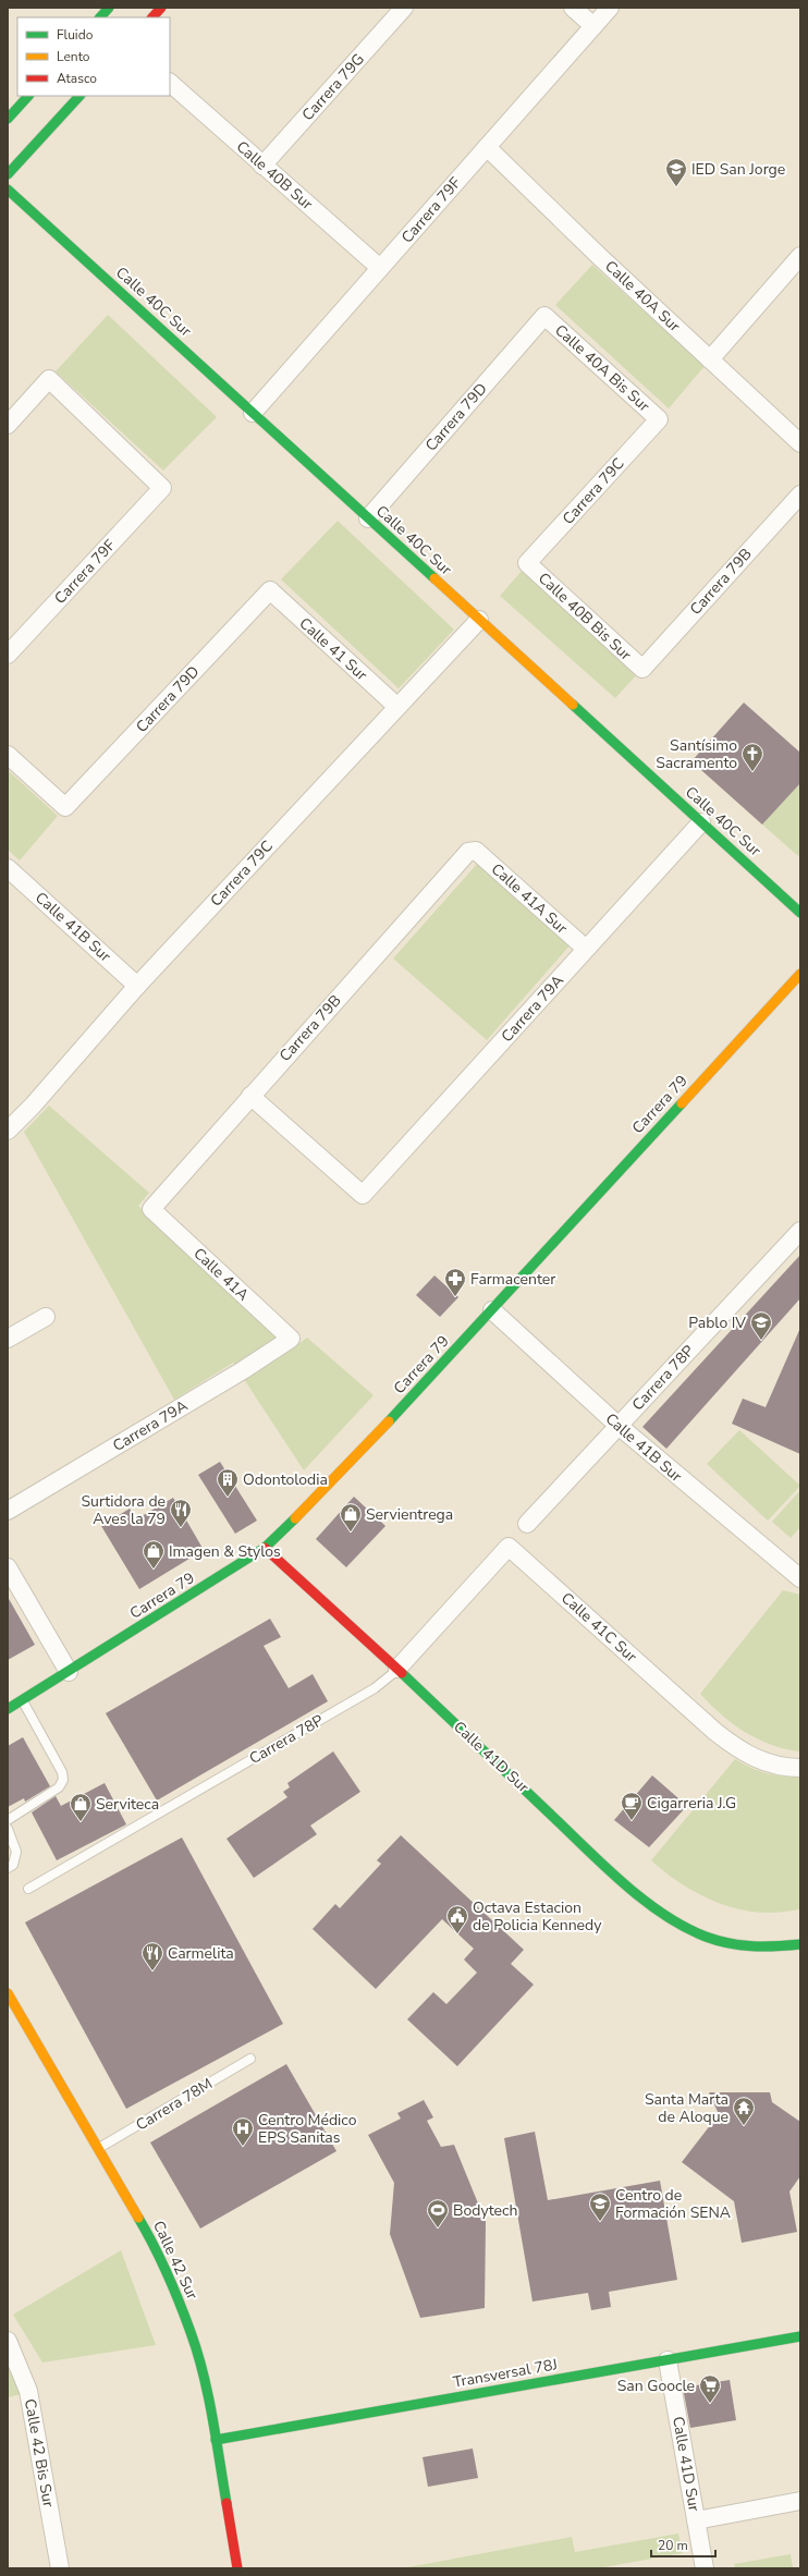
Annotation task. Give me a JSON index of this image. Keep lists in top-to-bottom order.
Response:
{
  "streets": {
    "street": [
      "Carrera 79G",
      "Calle 40B Sur",
      "Carrera 79F",
      "Calle 40A Sur",
      "Calle 40C Sur",
      "Calle 40A Bis Sur",
      "Carrera 79D",
      "Carrera 79C",
      "Carrera 79B",
      "Calle 40B Bis Sur",
      "Calle 41 Sur",
      "Calle 41A Sur",
      "Calle 41B Sur",
      "Carrera 79A",
      "Carrera 79",
      "Calle 41A",
      "Carrera 78P",
      "Calle 41C Sur",
      "Calle 41D Sur",
      "Calle 42 Sur",
      "Transversal 78J",
      "Calle 42 Bis Sur"
    ],
    "lane": ["Carrera 78M"]
  },
  "crossings": [
    ["Carrera 79G", "Calle 40B Sur"],
    ["Calle 40B Sur", "Carrera 79F"],
    ["Carrera 79F", "Calle 40A Sur"],
    ["Carrera 79F", "Calle 40C Sur"],
    ["Calle 40C Sur", "Carrera 79D"],
    ["Calle 40C Sur", "Carrera 79C"],
    ["Calle 40C Sur", "Carrera 79A"],
    ["Calle 40A Bis Sur", "Carrera 79D"],
    ["Calle 40A Bis Sur", "Carrera 79C"],
    ["Carrera 79D", "Calle 41 Sur"],
    ["Carrera 79C", "Calle 40B Bis Sur"],
    ["Carrera 79C", "Calle 41 Sur"],
    ["Carrera 79C", "Calle 41B Sur"],
    ["Carrera 79B", "Calle 40B Bis Sur"],
    ["Carrera 79B", "Calle 41A Sur"],
    ["Carrera 79B", "Carrera 79A"],
    ["Carrera 79B", "Calle 41A"],
    ["Calle 41A Sur", "Carrera 79A"],
    ["Calle 41B Sur", "Carrera 79"],
    ["Calle 41B Sur", "Carrera 78P"],
    ["Carrera 79A", "Calle 41A"],
    ["Carrera 79", "Calle 41D Sur"],
    ["Carrera 78P", "Calle 41C Sur"],
    ["Carrera 78P", "Calle 41D Sur"],
    ["Calle 41D Sur", "Transversal 78J"],
    ["Carrera 78M", "Calle 42 Sur"],
    ["Calle 42 Sur", "Transversal 78J"]
  ],
  "places": {
    "school or university": ["IED San Jorge", "Pablo IV", "Centro de Formación SENA"],
    "church": ["Santísimo Sacramento"],
    "pharmacy": ["Farmacenter"],
    "building": ["Odontolodia"],
    "restaurant": ["Surtidora de Aves la 79", "Carmelita"],
    "shop": ["Servientrega", "Imagen & Stylos", "Serviteca"],
    "cafe": ["Cigarreria J.G"],
    "public building": ["Octava Estacion de Policia Kennedy"],
    "temple": ["Santa Marta de Aloque"],
    "hospital": ["Centro Médico EPS Sanitas"],
    "sports": ["Bodytech"],
    "supermarket": ["San Goocle"]
  },
  "legend": ["Fluido", "Lento", "Atasco"],
  "scale_bar": "20 m"
}
